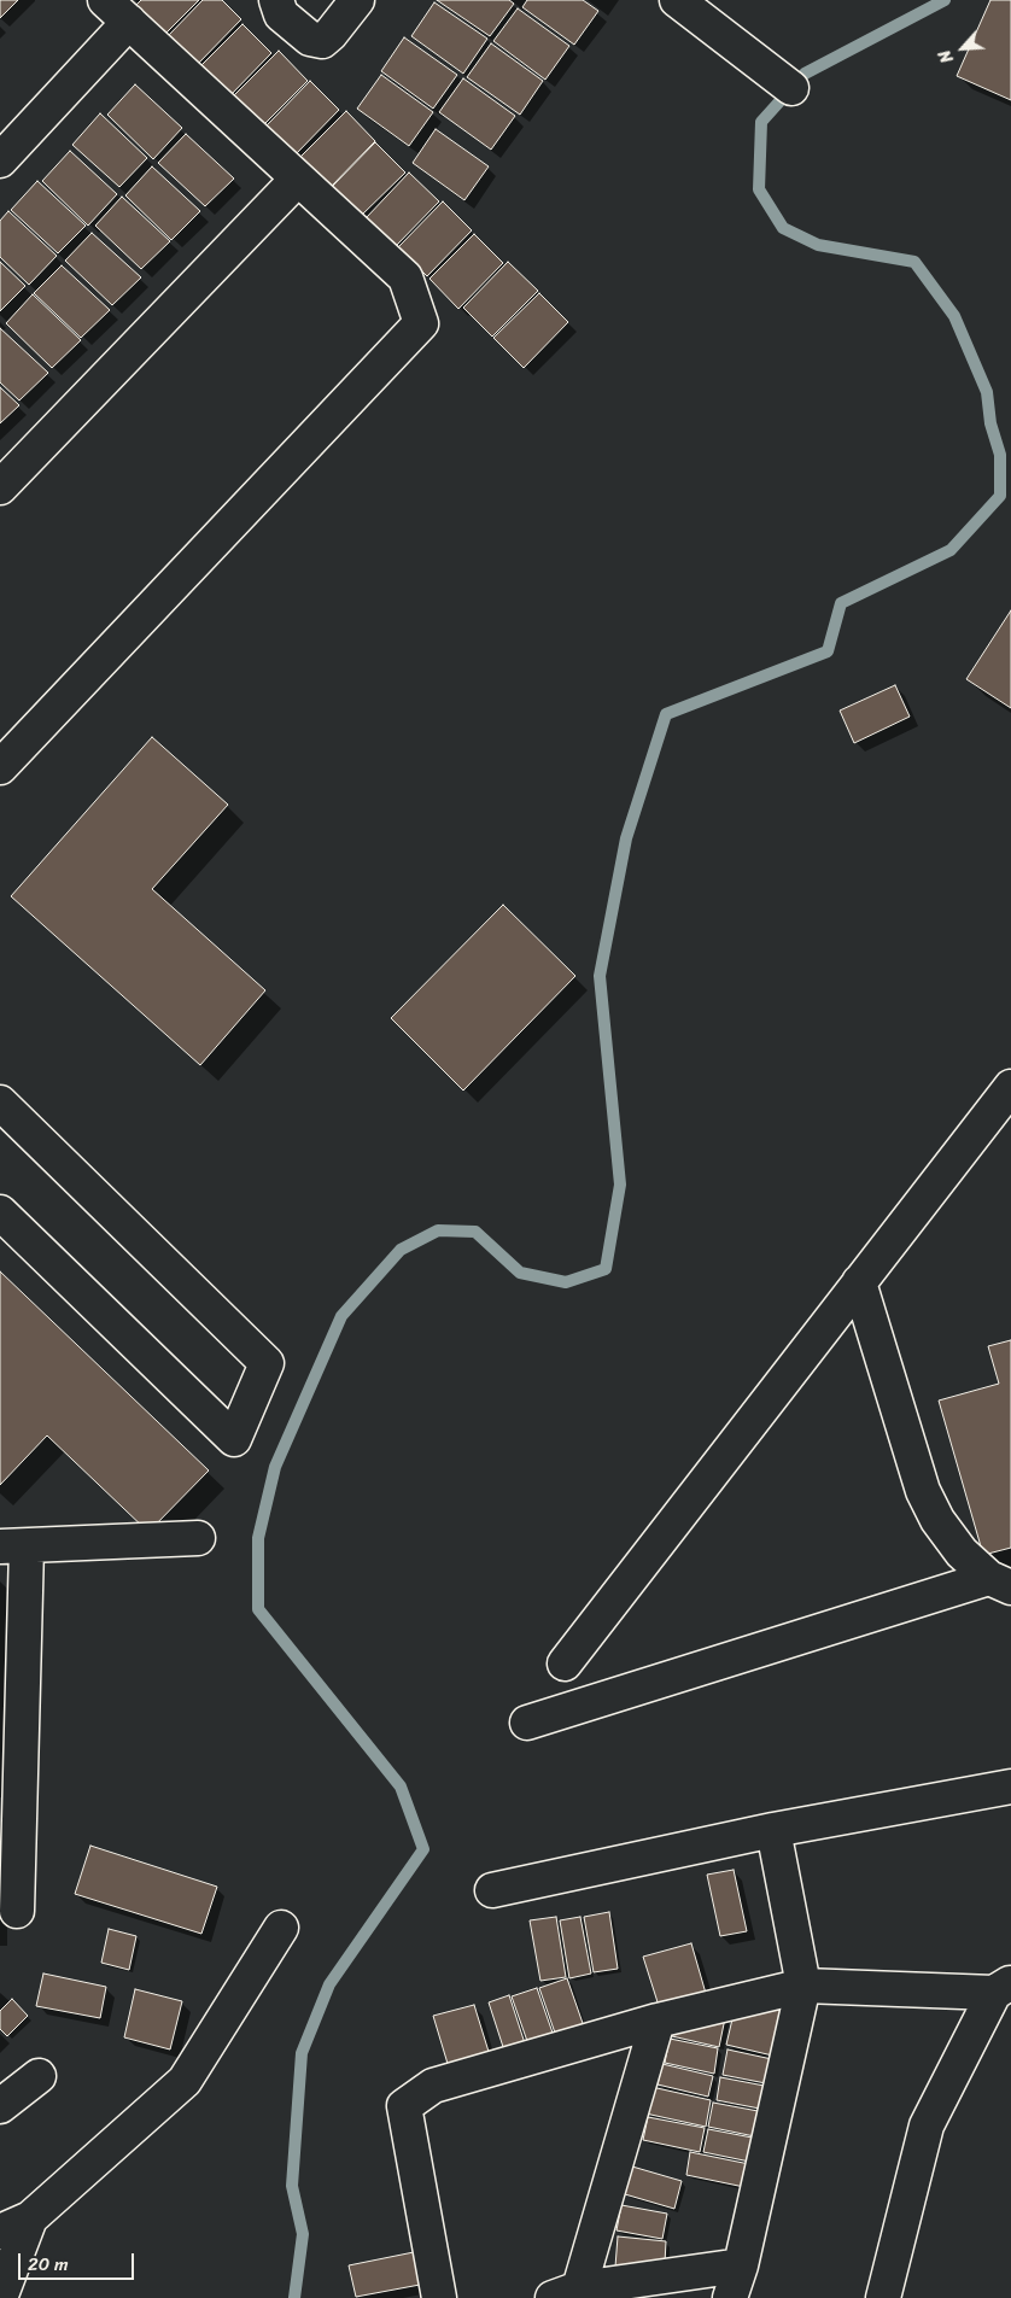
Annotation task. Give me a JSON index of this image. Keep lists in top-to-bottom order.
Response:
{
  "scale_bar": "20 m",
  "north": "bottom left"
}
